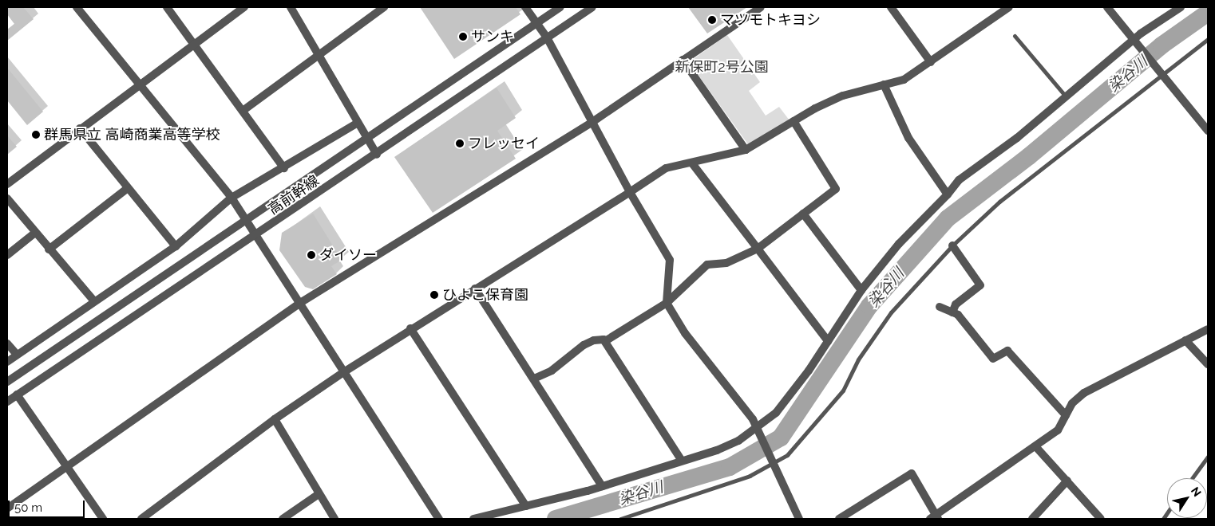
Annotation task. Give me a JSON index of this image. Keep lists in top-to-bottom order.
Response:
{
  "streets": {
    "street": ["高前幹線"]
  },
  "water": ["染谷川"],
  "parks": ["新保町2号公園"],
  "places": [
    "マツモトキヨシ",
    "サンキ",
    "群馬県立 高崎商業高等学校",
    "フレッセイ",
    "ダイソー",
    "ひよこ保育園"
  ],
  "scale_bar": "50 m",
  "north": "top right"
}
